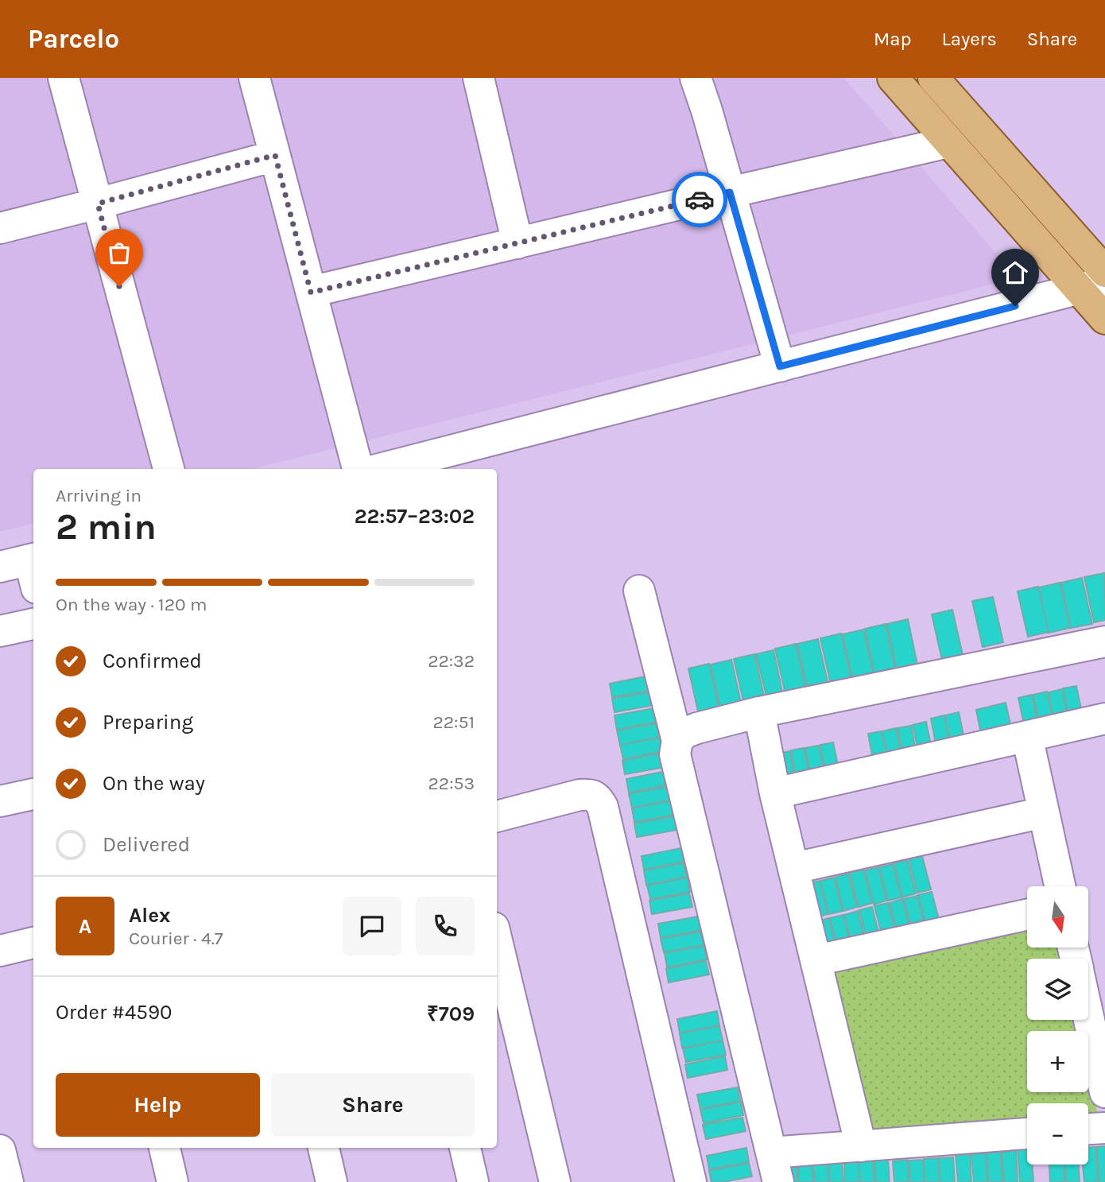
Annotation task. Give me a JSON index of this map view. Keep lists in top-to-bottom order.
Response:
{
  "north": "bottom",
  "page": {
    "header": "Parcelo",
    "nav": ["Map", "Layers", "Share"],
    "heading": ["2 min", "Arriving in", "22:57–23:02"],
    "panel": [
      "Alex",
      "Courier · 4.7",
      "Order #4590",
      "₹709"
    ],
    "bar": "On the way · 120 m",
    "list": [
      ["Confirmed", "22:32"],
      ["Preparing", "22:51"],
      ["On the way", "22:53"],
      "Delivered"
    ],
    "map_buttons": ["+", "−"],
    "round": "A",
    "buttons": ["Help", "Share"]
  }
}
